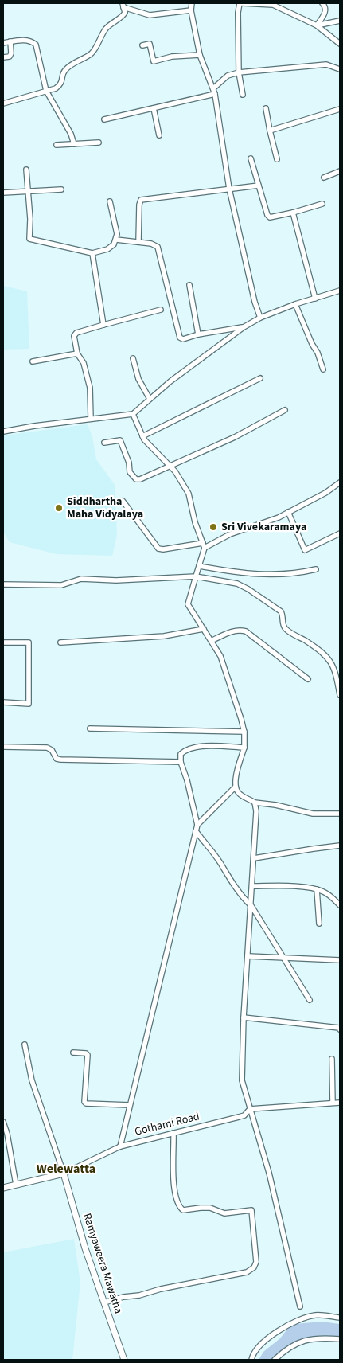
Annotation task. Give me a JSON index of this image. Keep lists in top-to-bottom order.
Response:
{
  "streets": {
    "street": ["Gothami Road", "Ramyaweera Mawatha"]
  },
  "crossings": [
    ["Gothami Road", "Ramyaweera Mawatha"]
  ],
  "districts": ["Welewatta"],
  "places": ["Siddhartha Maha Vidyalaya", "Sri Vivekaramaya"]
}
